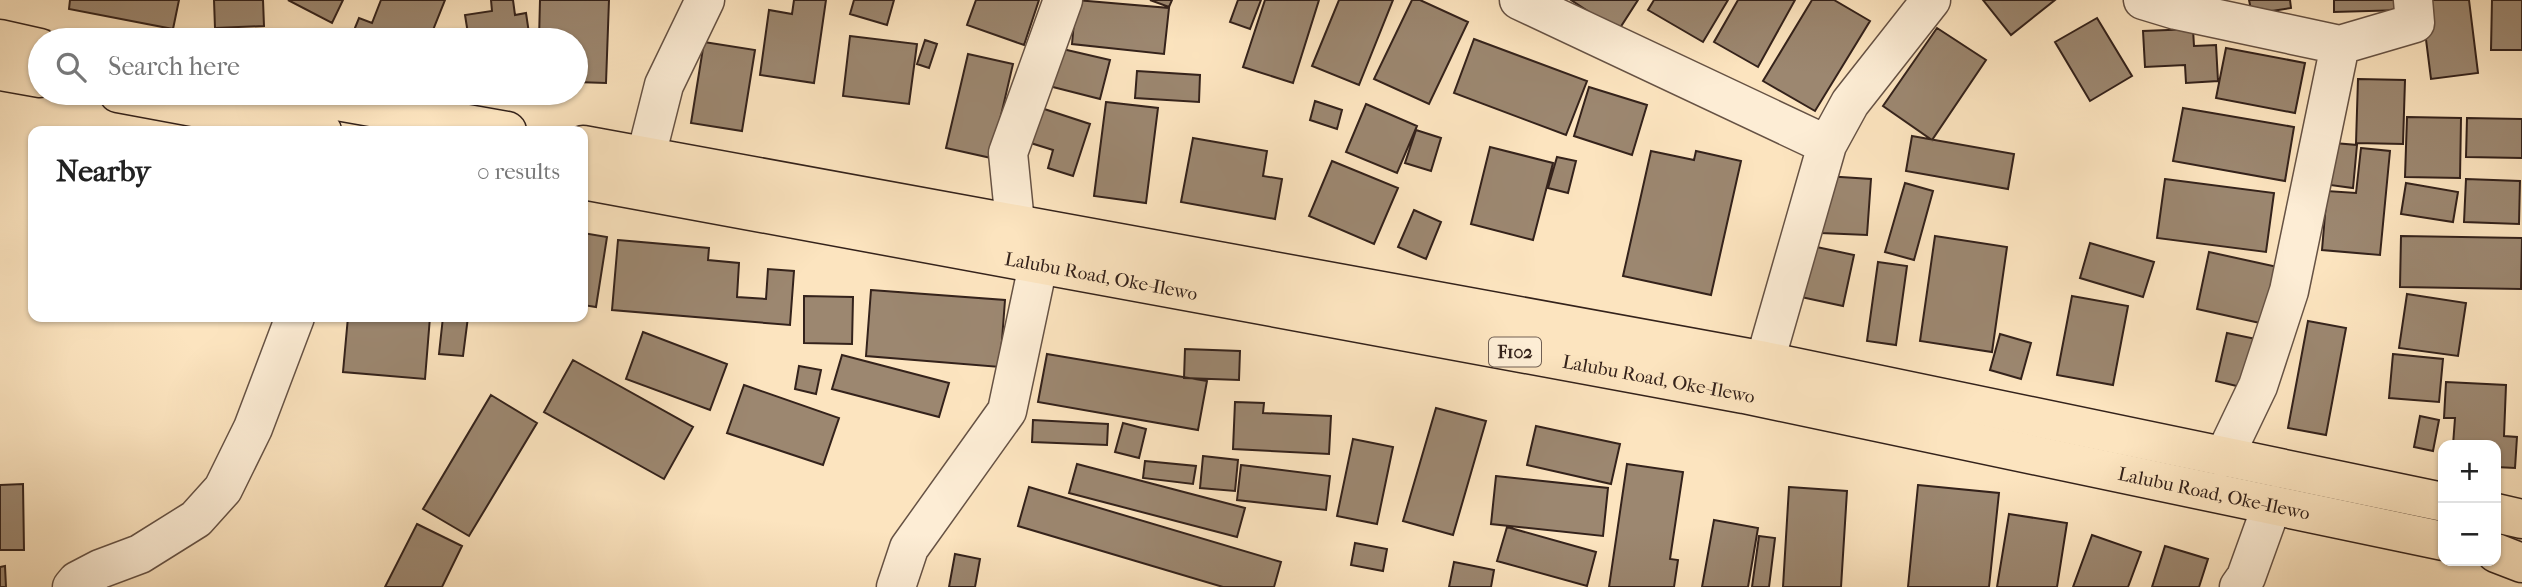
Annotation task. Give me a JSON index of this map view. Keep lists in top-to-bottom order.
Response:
{
  "streets": {
    "main road": ["Lalubu Road, Oke-Ilewo", "F102"]
  },
  "page": {
    "search": "Search here",
    "heading": ["Nearby", "0 results"],
    "map_buttons": ["+", "−"]
  }
}
